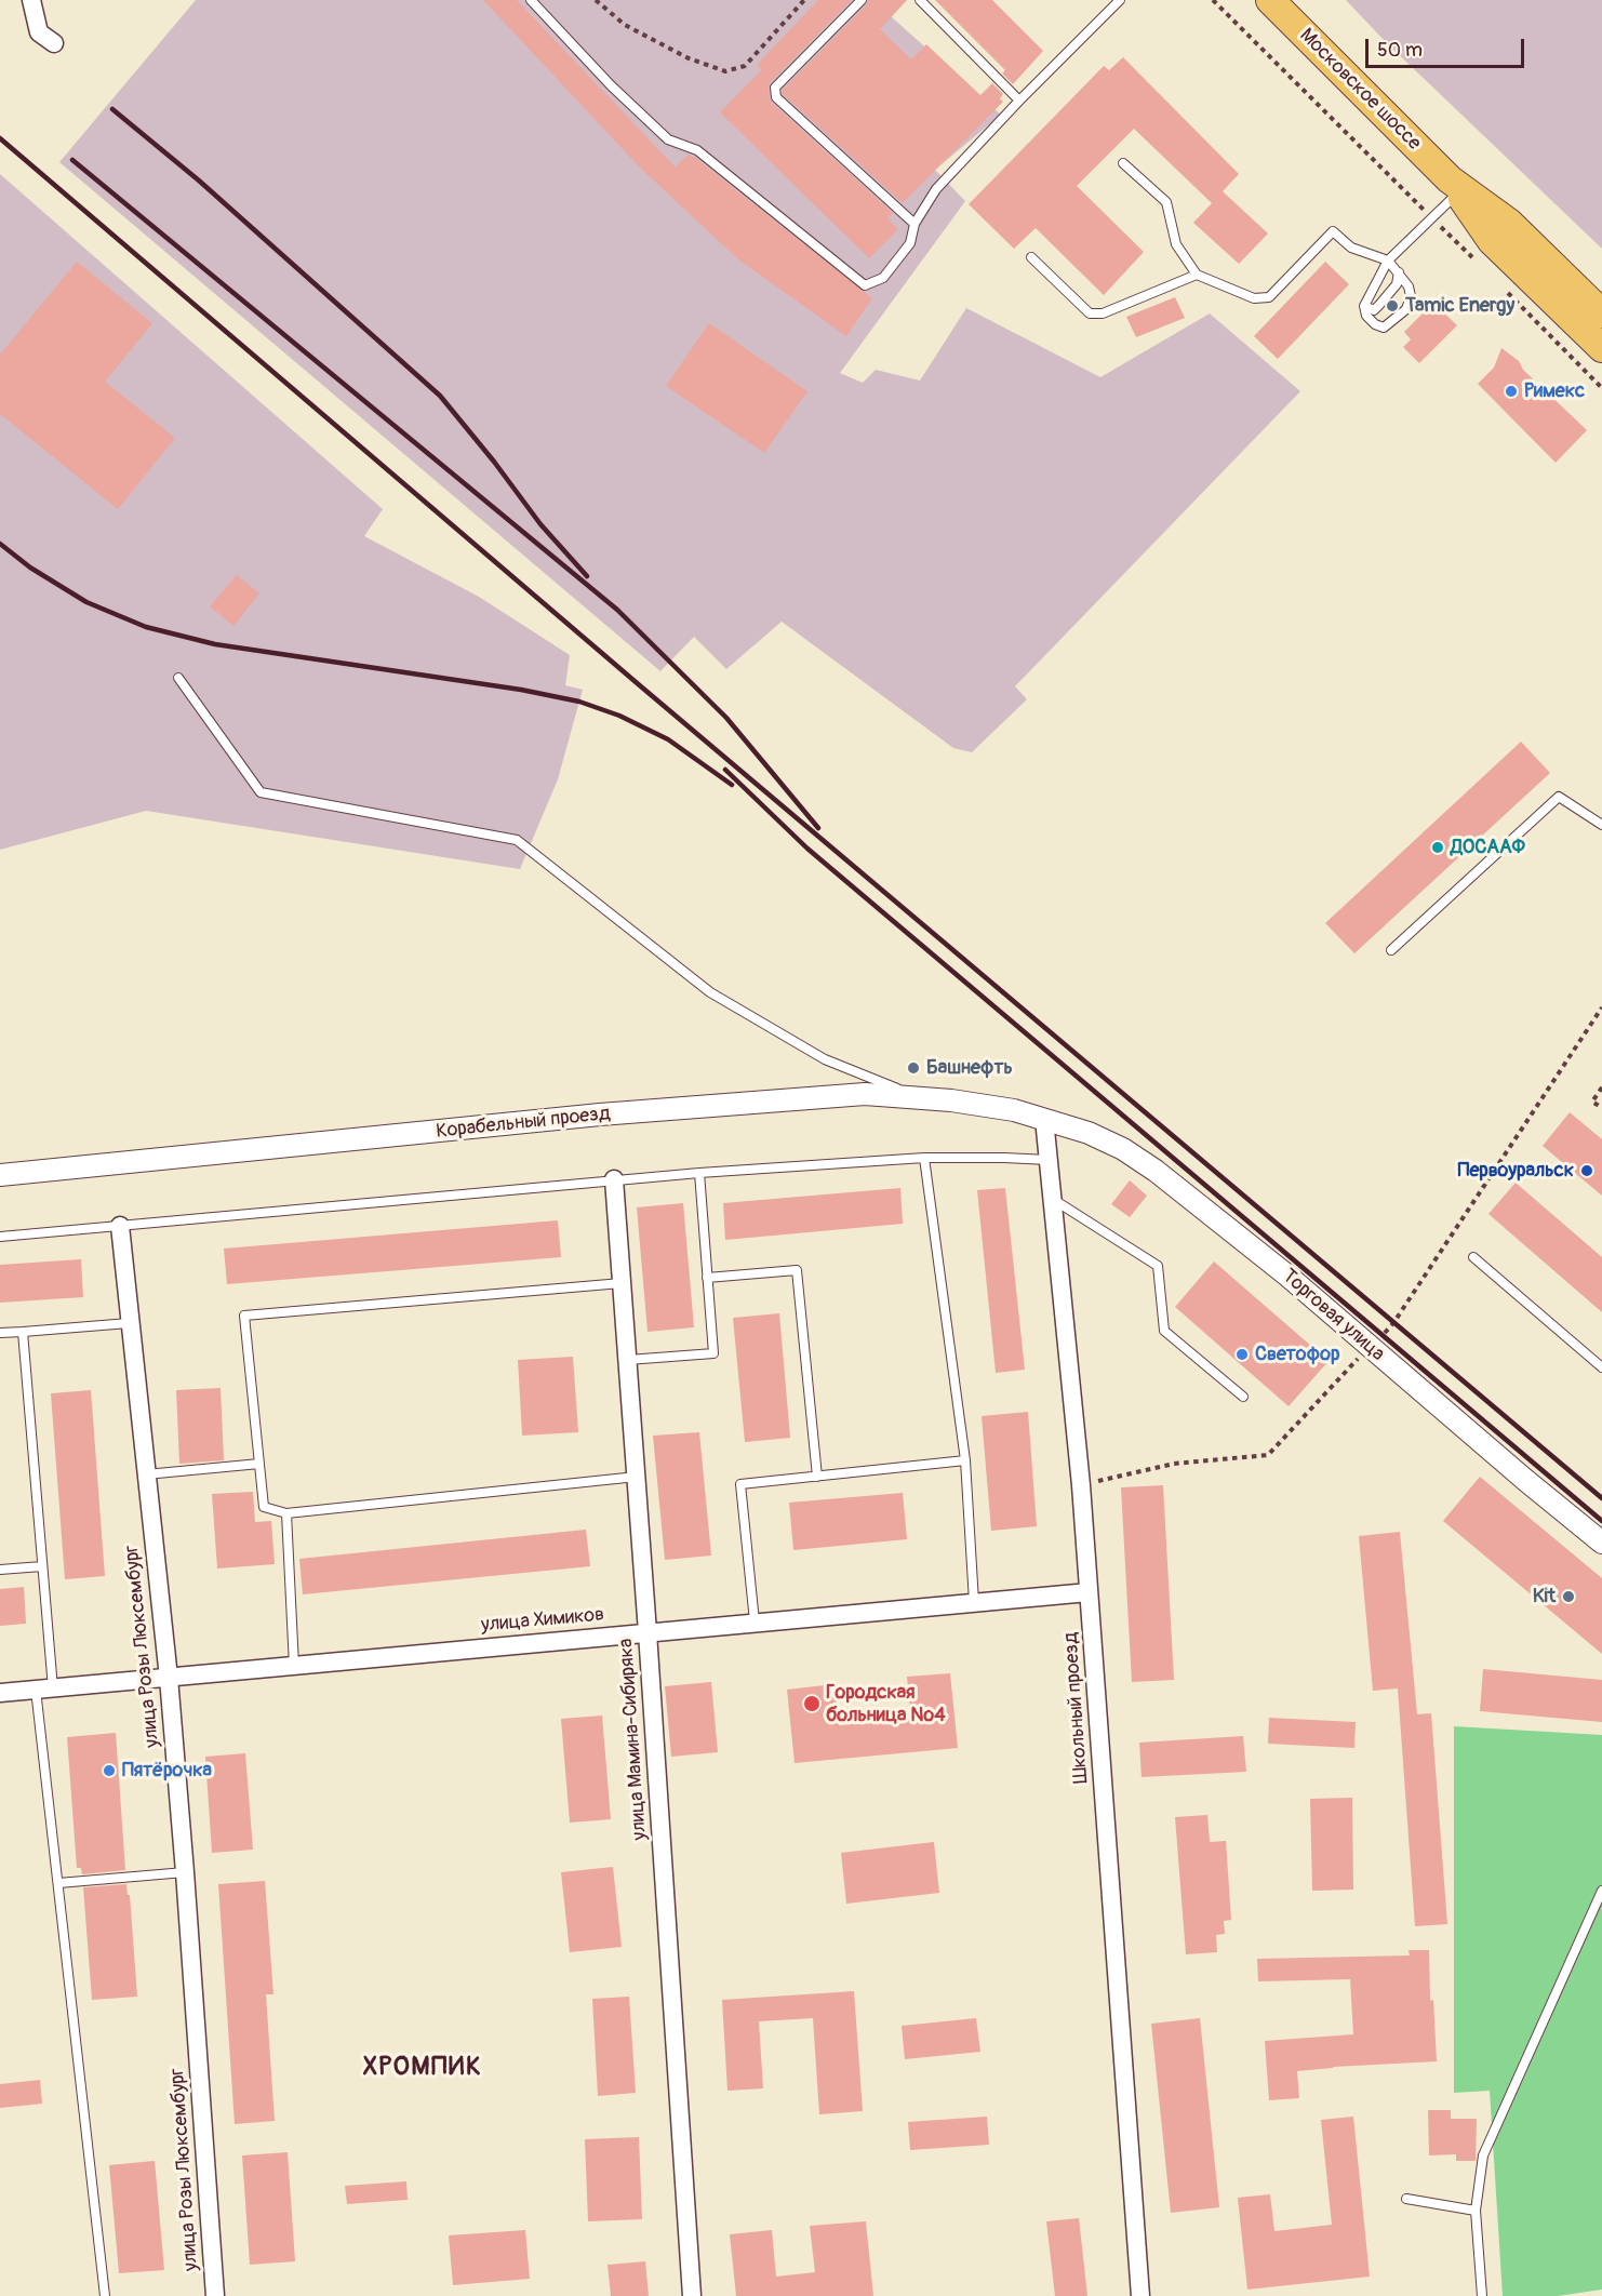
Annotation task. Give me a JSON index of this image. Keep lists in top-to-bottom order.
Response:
{
  "streets": {
    "main road": ["Московское шоссе"],
    "street": [
      "Корабельный проезд",
      "Торговая улица",
      "улица Химиков",
      "улица Розы Люксембург",
      "Школьный проезд",
      "улица Мамина-Сибиряка"
    ]
  },
  "crossings": [
    ["Корабельный проезд", "Торговая улица"],
    ["Корабельный проезд", "Школьный проезд"],
    ["Торговая улица", "Школьный проезд"],
    ["улица Химиков", "улица Розы Люксембург"],
    ["улица Химиков", "Школьный проезд"],
    ["улица Химиков", "улица Мамина-Сибиряка"]
  ],
  "districts": ["ХРОМПИК"],
  "places": [
    "Tamic Energy",
    "Римекс",
    "ДОСААФ",
    "Башнефть",
    "Первоуральск",
    "Светофор",
    "Kit",
    "Городская больница №4",
    "Пятёрочка"
  ],
  "scale_bar": "50 m"
}
